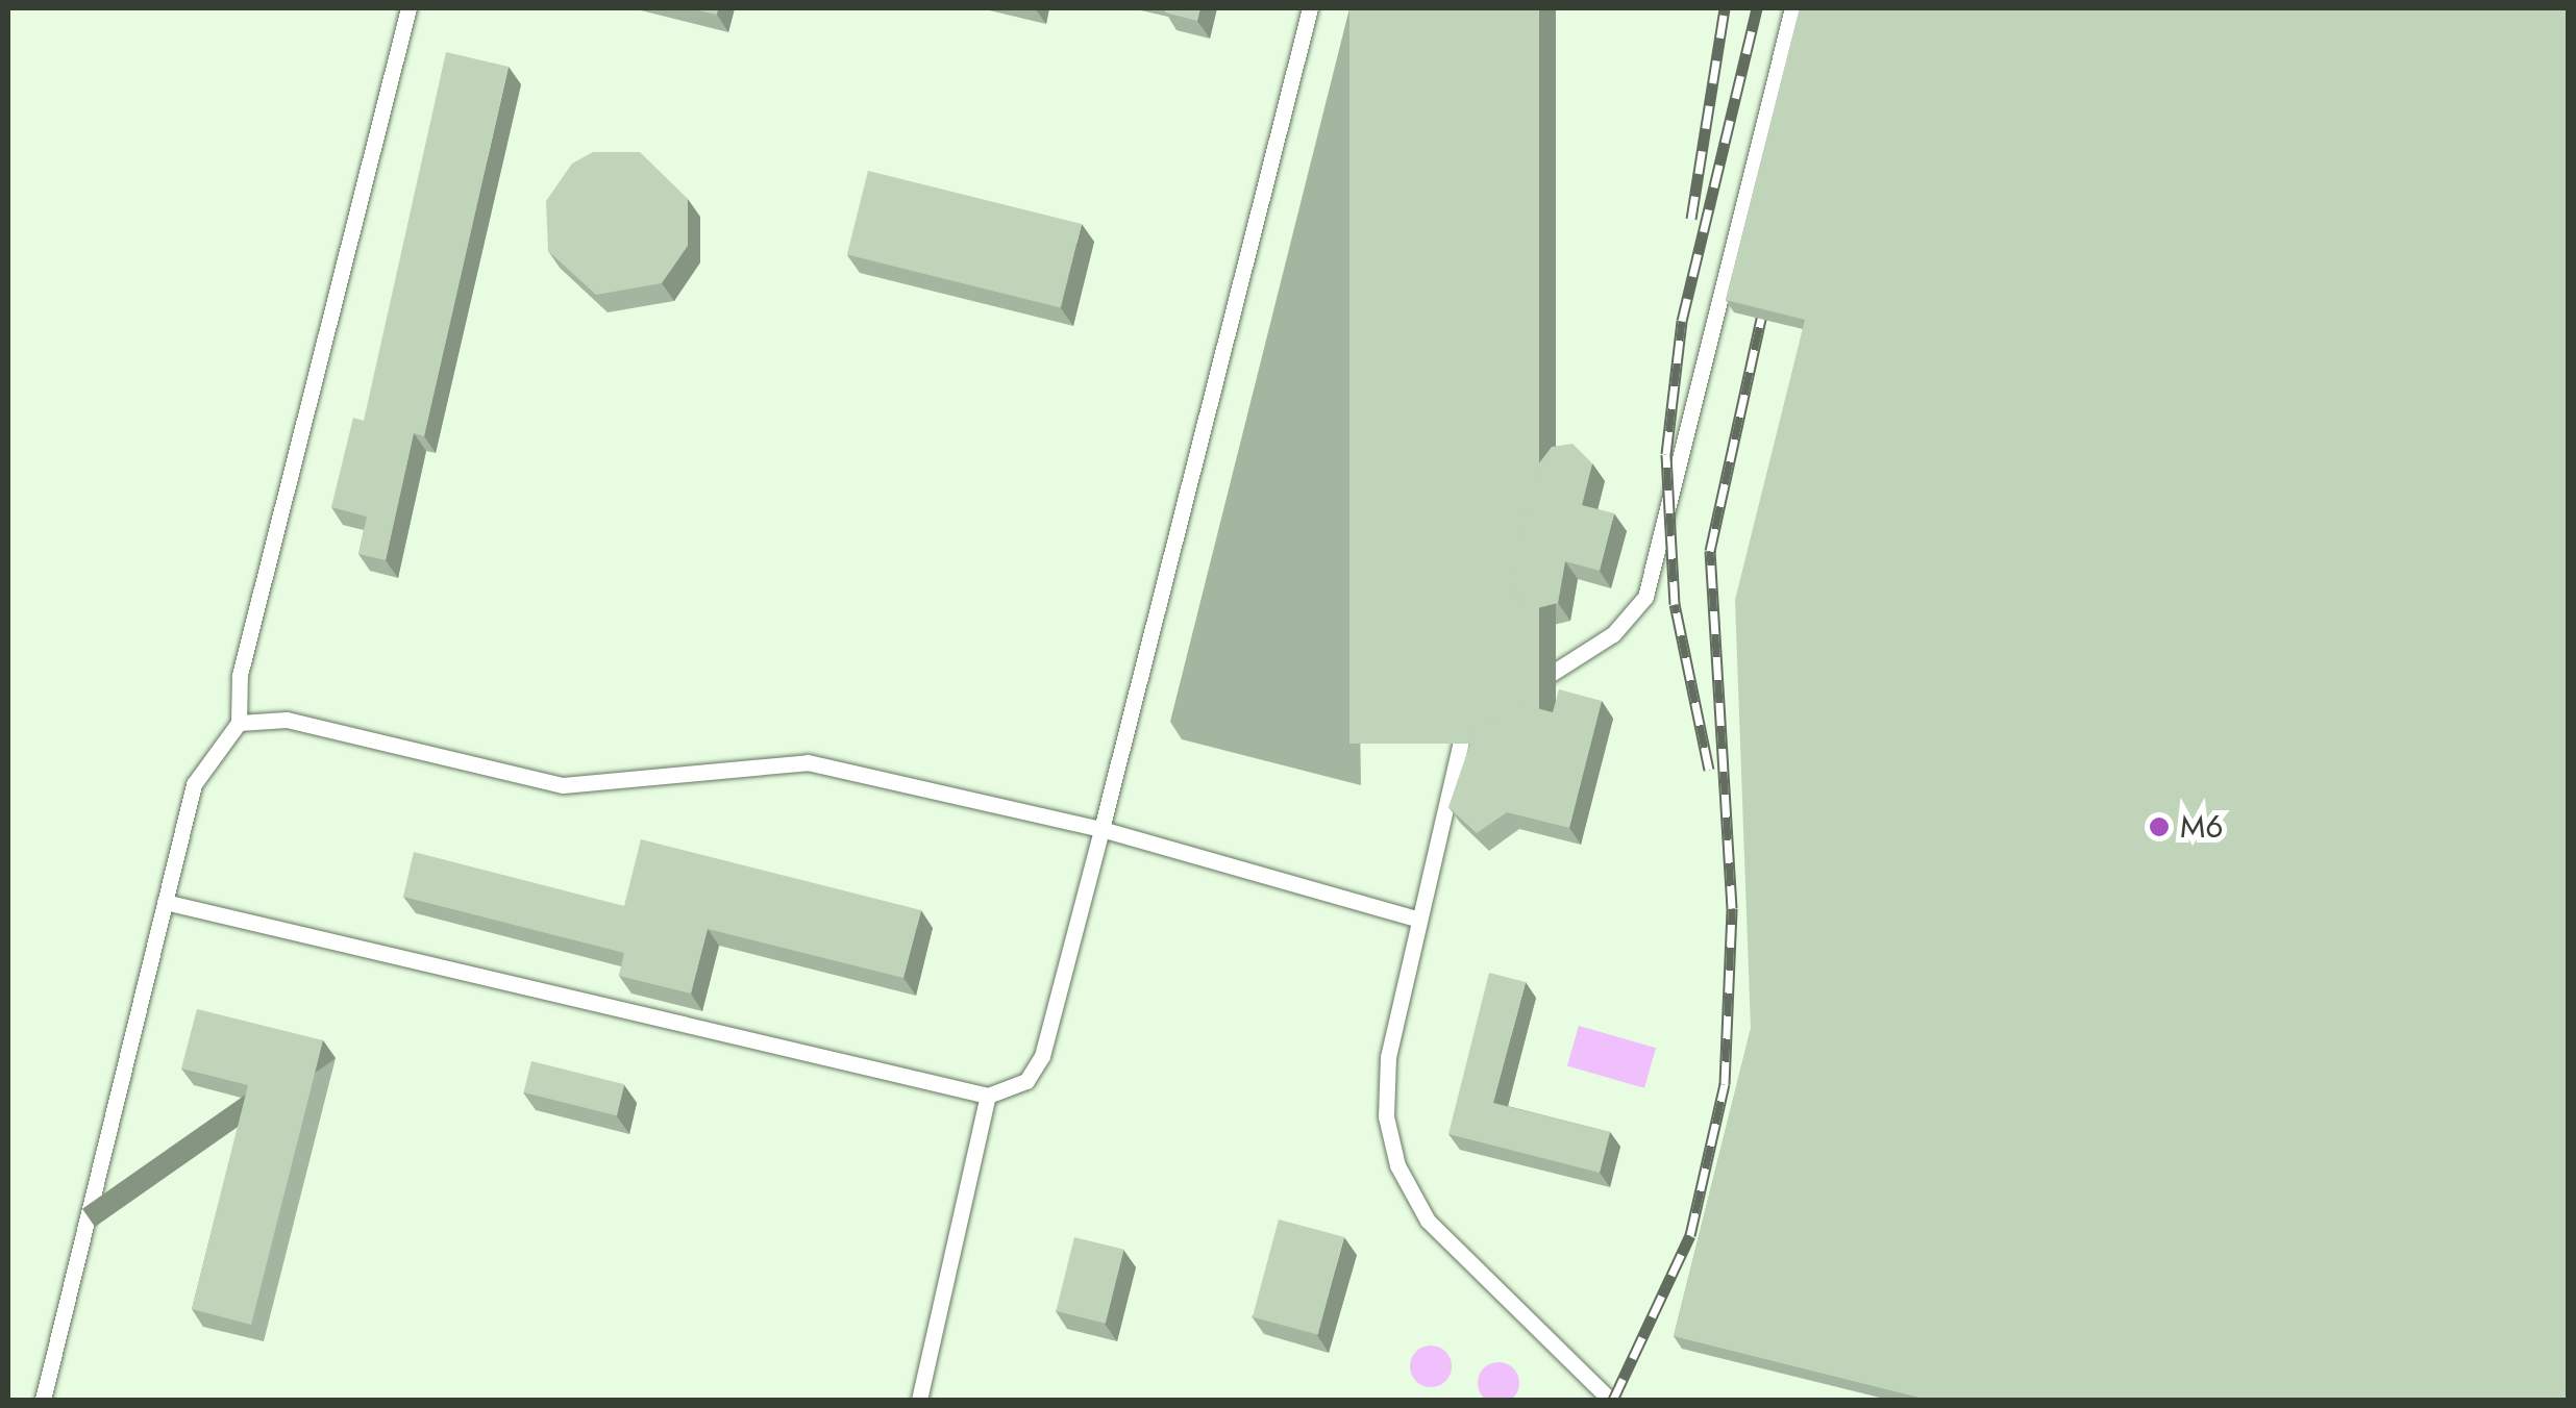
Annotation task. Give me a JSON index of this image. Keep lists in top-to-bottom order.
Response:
{
  "places": ["M6"]
}
